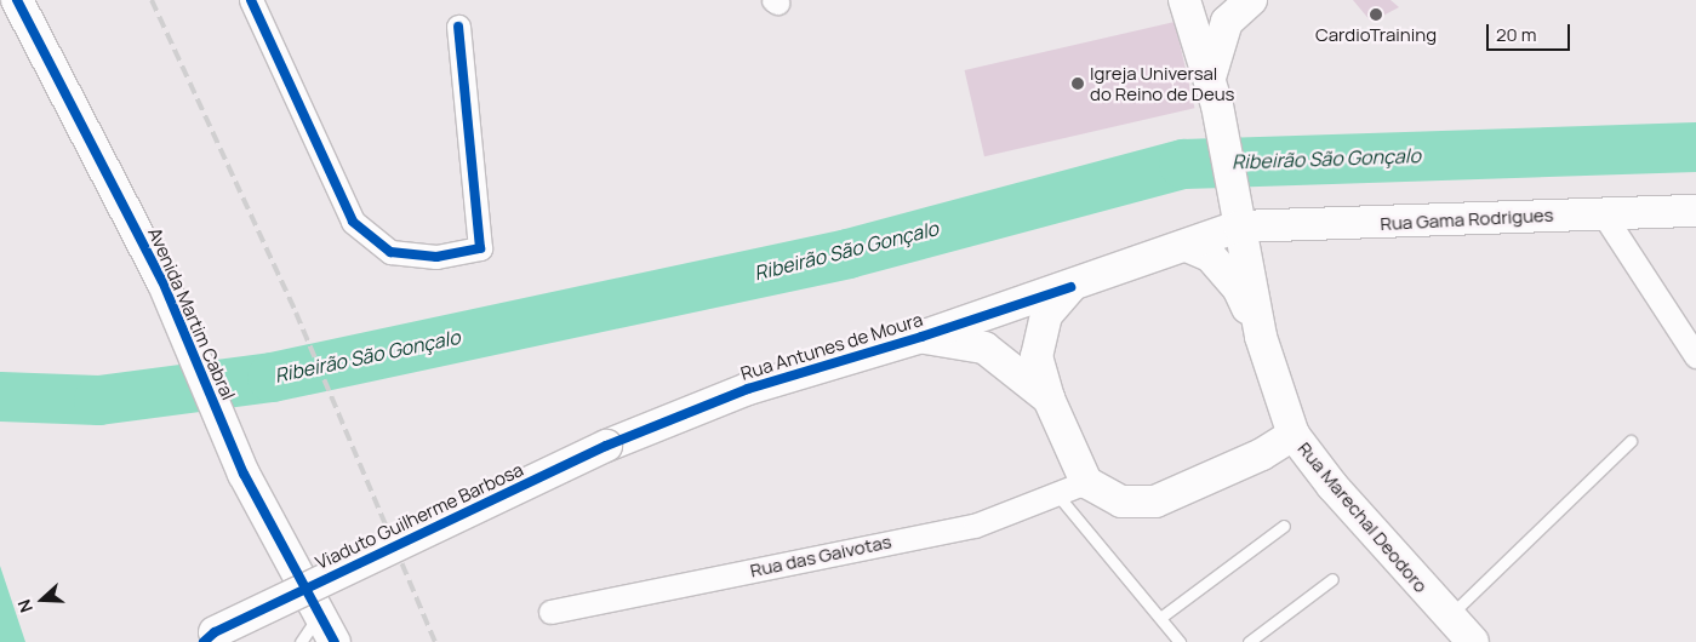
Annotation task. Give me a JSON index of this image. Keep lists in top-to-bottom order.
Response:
{
  "streets": {
    "street": [
      "Rua Gama Rodrigues",
      "Avenida Martim Cabral",
      "Rua Antunes de Moura",
      "Viaduto Guilherme Barbosa",
      "Rua Marechal Deodoro",
      "Rua das Gaivotas"
    ]
  },
  "crossings": [
    ["Rua Gama Rodrigues", "Rua Antunes de Moura"],
    ["Rua Gama Rodrigues", "Rua Marechal Deodoro"],
    ["Rua Antunes de Moura", "Viaduto Guilherme Barbosa"],
    ["Rua Antunes de Moura", "Rua Marechal Deodoro"]
  ],
  "water": ["Ribeirão São Gonçalo"],
  "places": ["CardioTraining", "Igreja Universal do Reino de Deus"],
  "scale_bar": "20 m",
  "north": "left"
}
